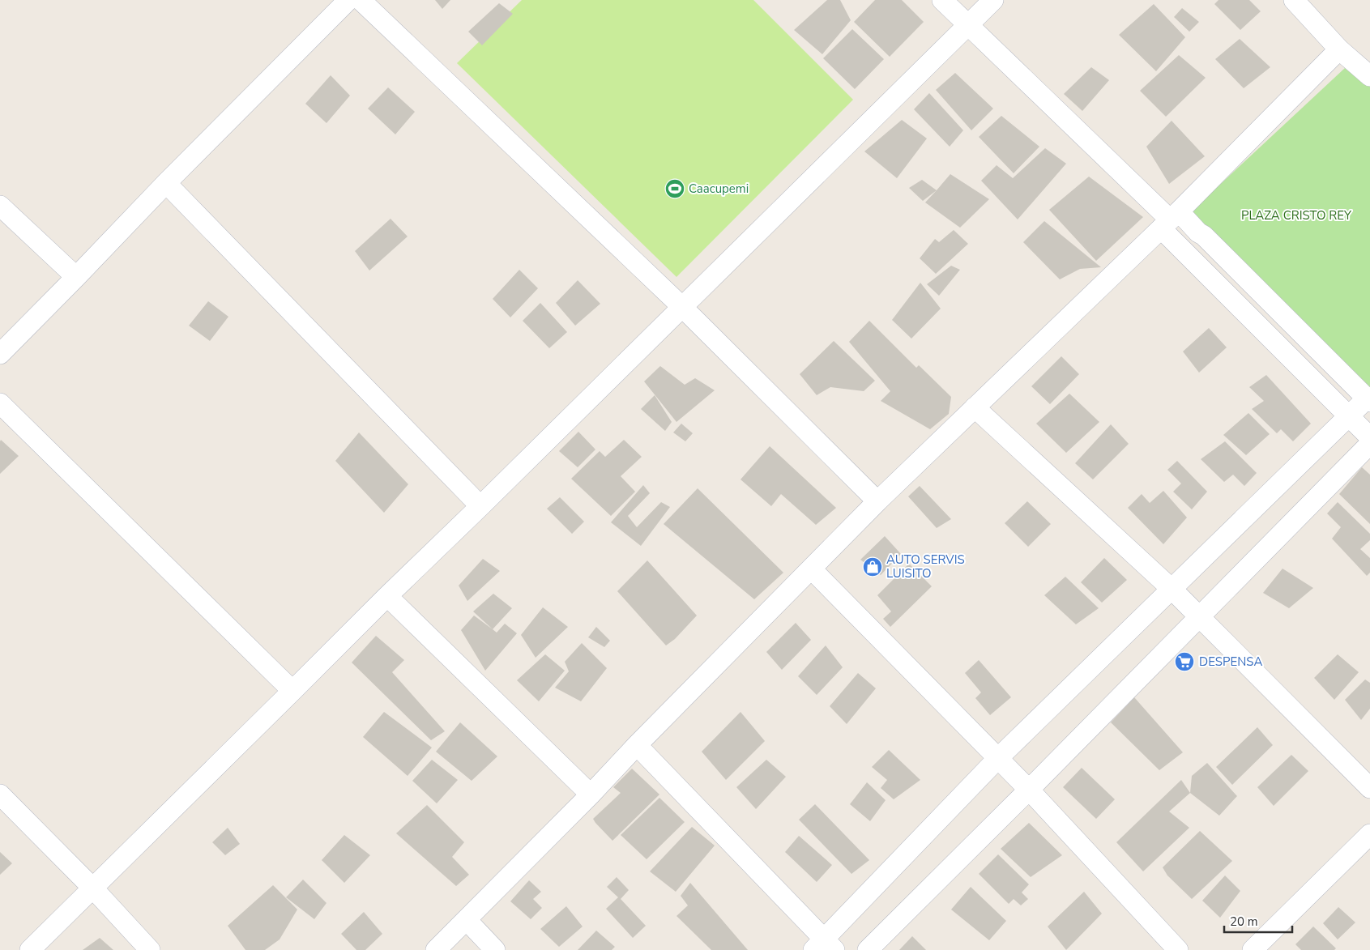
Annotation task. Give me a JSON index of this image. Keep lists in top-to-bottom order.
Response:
{
  "parks": ["PLAZA CRISTO REY"],
  "places": {
    "sports": ["Caacupemi"],
    "shop": ["AUTO SERVIS LUISITO"],
    "supermarket": ["DESPENSA"]
  },
  "scale_bar": "20 m"
}
